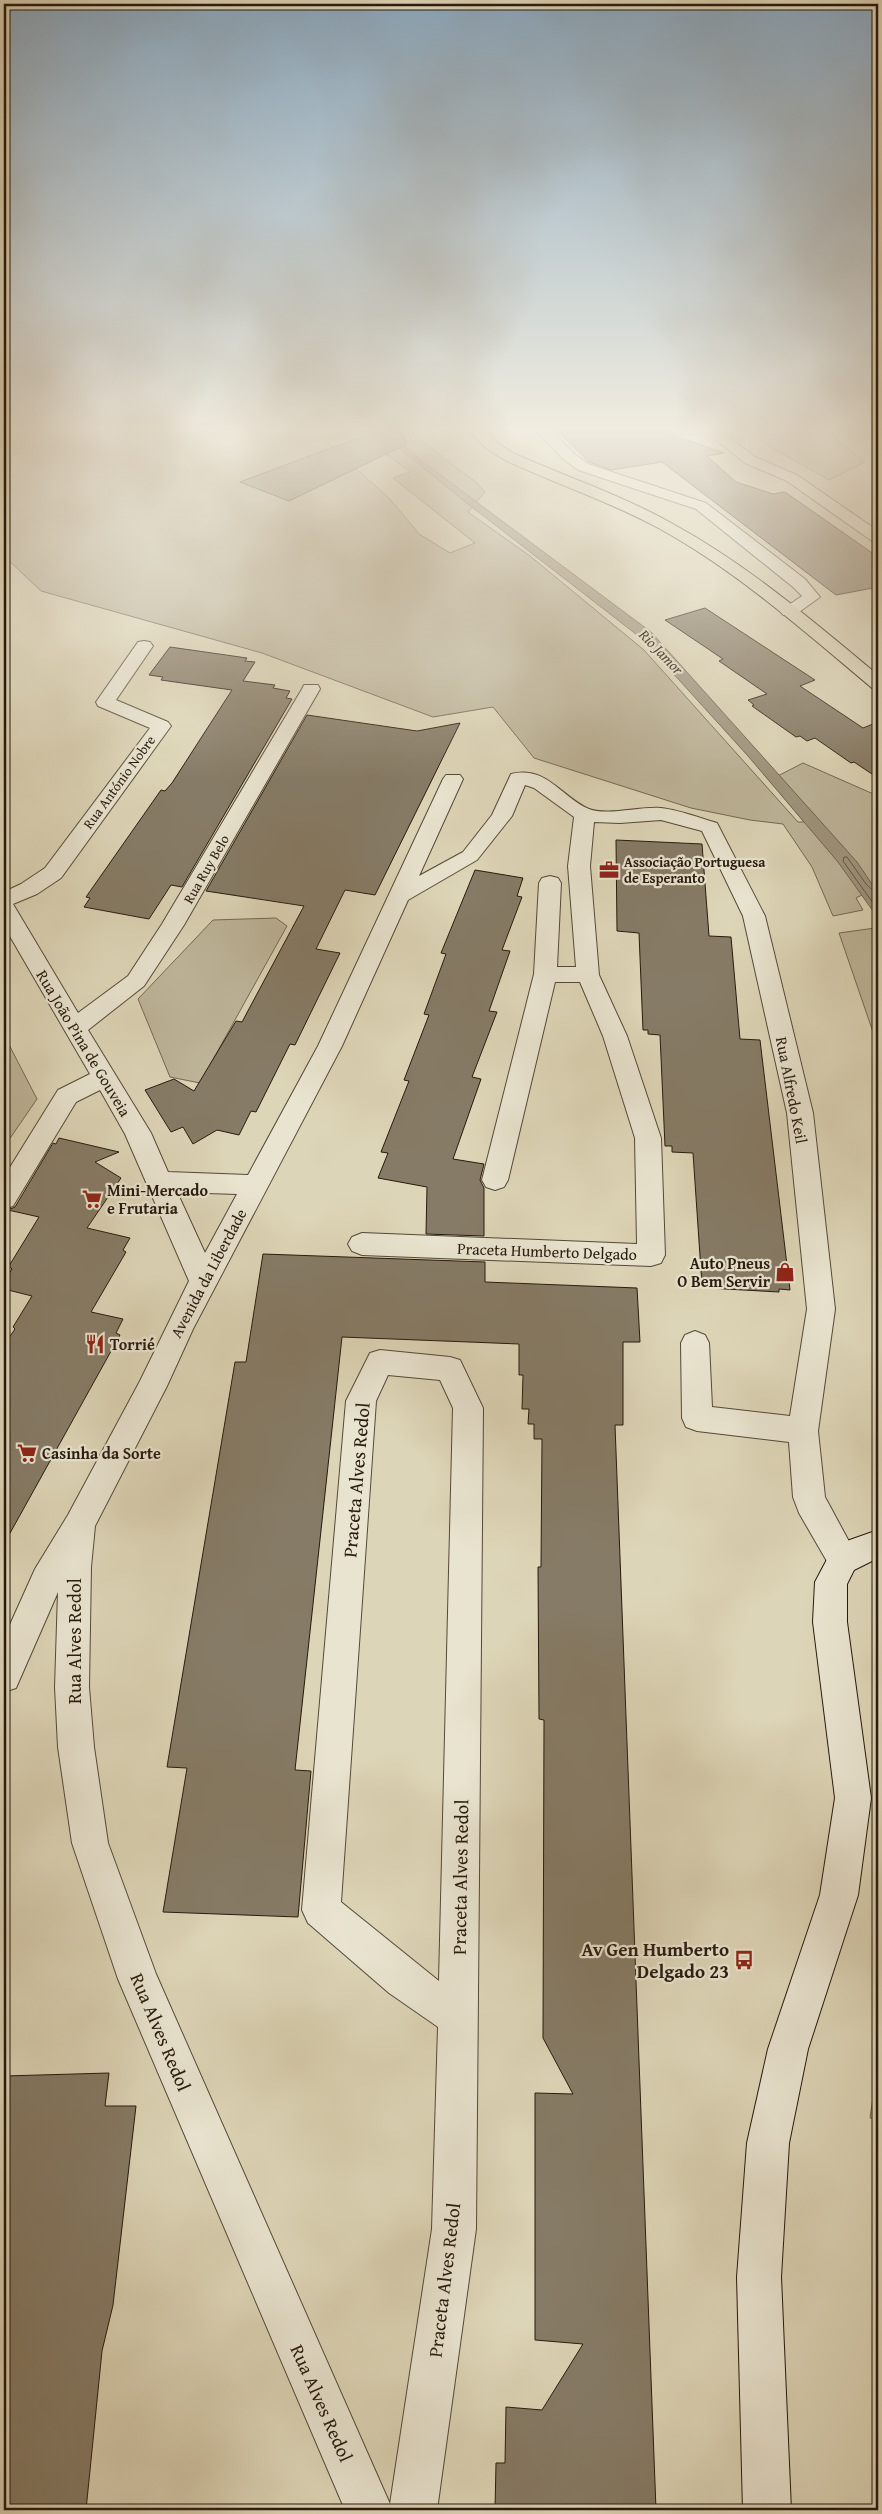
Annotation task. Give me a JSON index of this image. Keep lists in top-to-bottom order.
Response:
{
  "streets": {
    "street": [
      "Rua António Nobre",
      "Rua Ruy Belo",
      "Rua João Pina de Gouveia",
      "Rua Alfredo Keil",
      "Praceta Humberto Delgado",
      "Avenida da Liberdade",
      "Praceta Alves Redol",
      "Rua Alves Redol"
    ]
  },
  "crossings": [
    ["Rua Ruy Belo", "Rua João Pina de Gouveia"],
    ["Rua João Pina de Gouveia", "Avenida da Liberdade"],
    ["Rua Alfredo Keil", "Praceta Humberto Delgado"],
    ["Avenida da Liberdade", "Rua Alves Redol"]
  ],
  "water": ["Rio Jamor"],
  "places": {
    "office": ["Associação Portuguesa de Esperanto"],
    "supermarket": ["Mini-Mercado e Frutaria", "Casinha da Sorte"],
    "shop": ["Auto Pneus O Bem Servir"],
    "restaurant": ["Torrié"],
    "bus stop": ["Av Gen Humberto Delgado 23"]
  }
}
